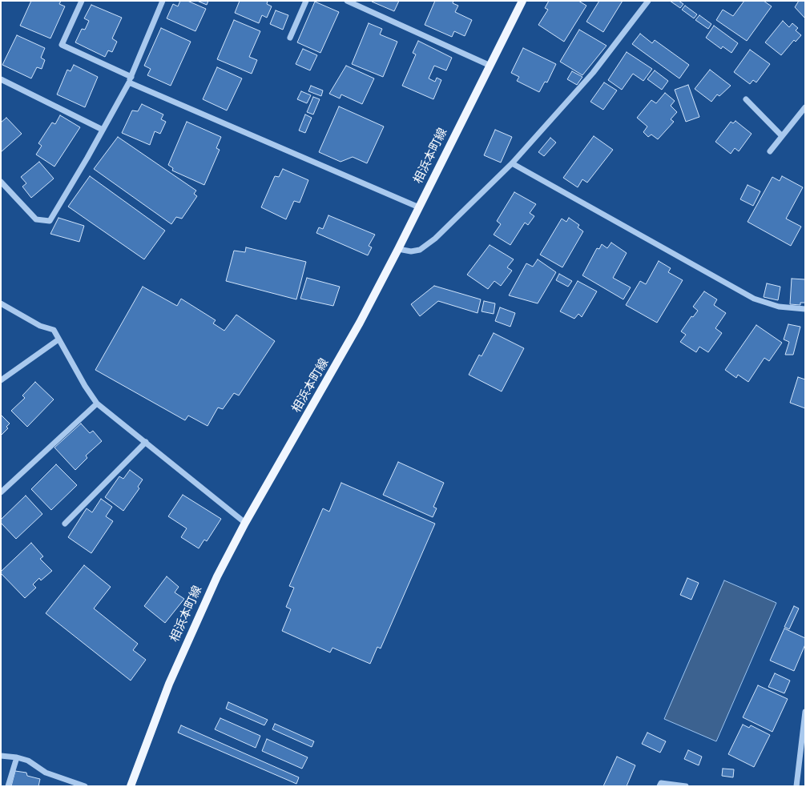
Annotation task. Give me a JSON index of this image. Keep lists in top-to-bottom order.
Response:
{
  "streets": {
    "main road": ["相浜本町線"]
  }
}
